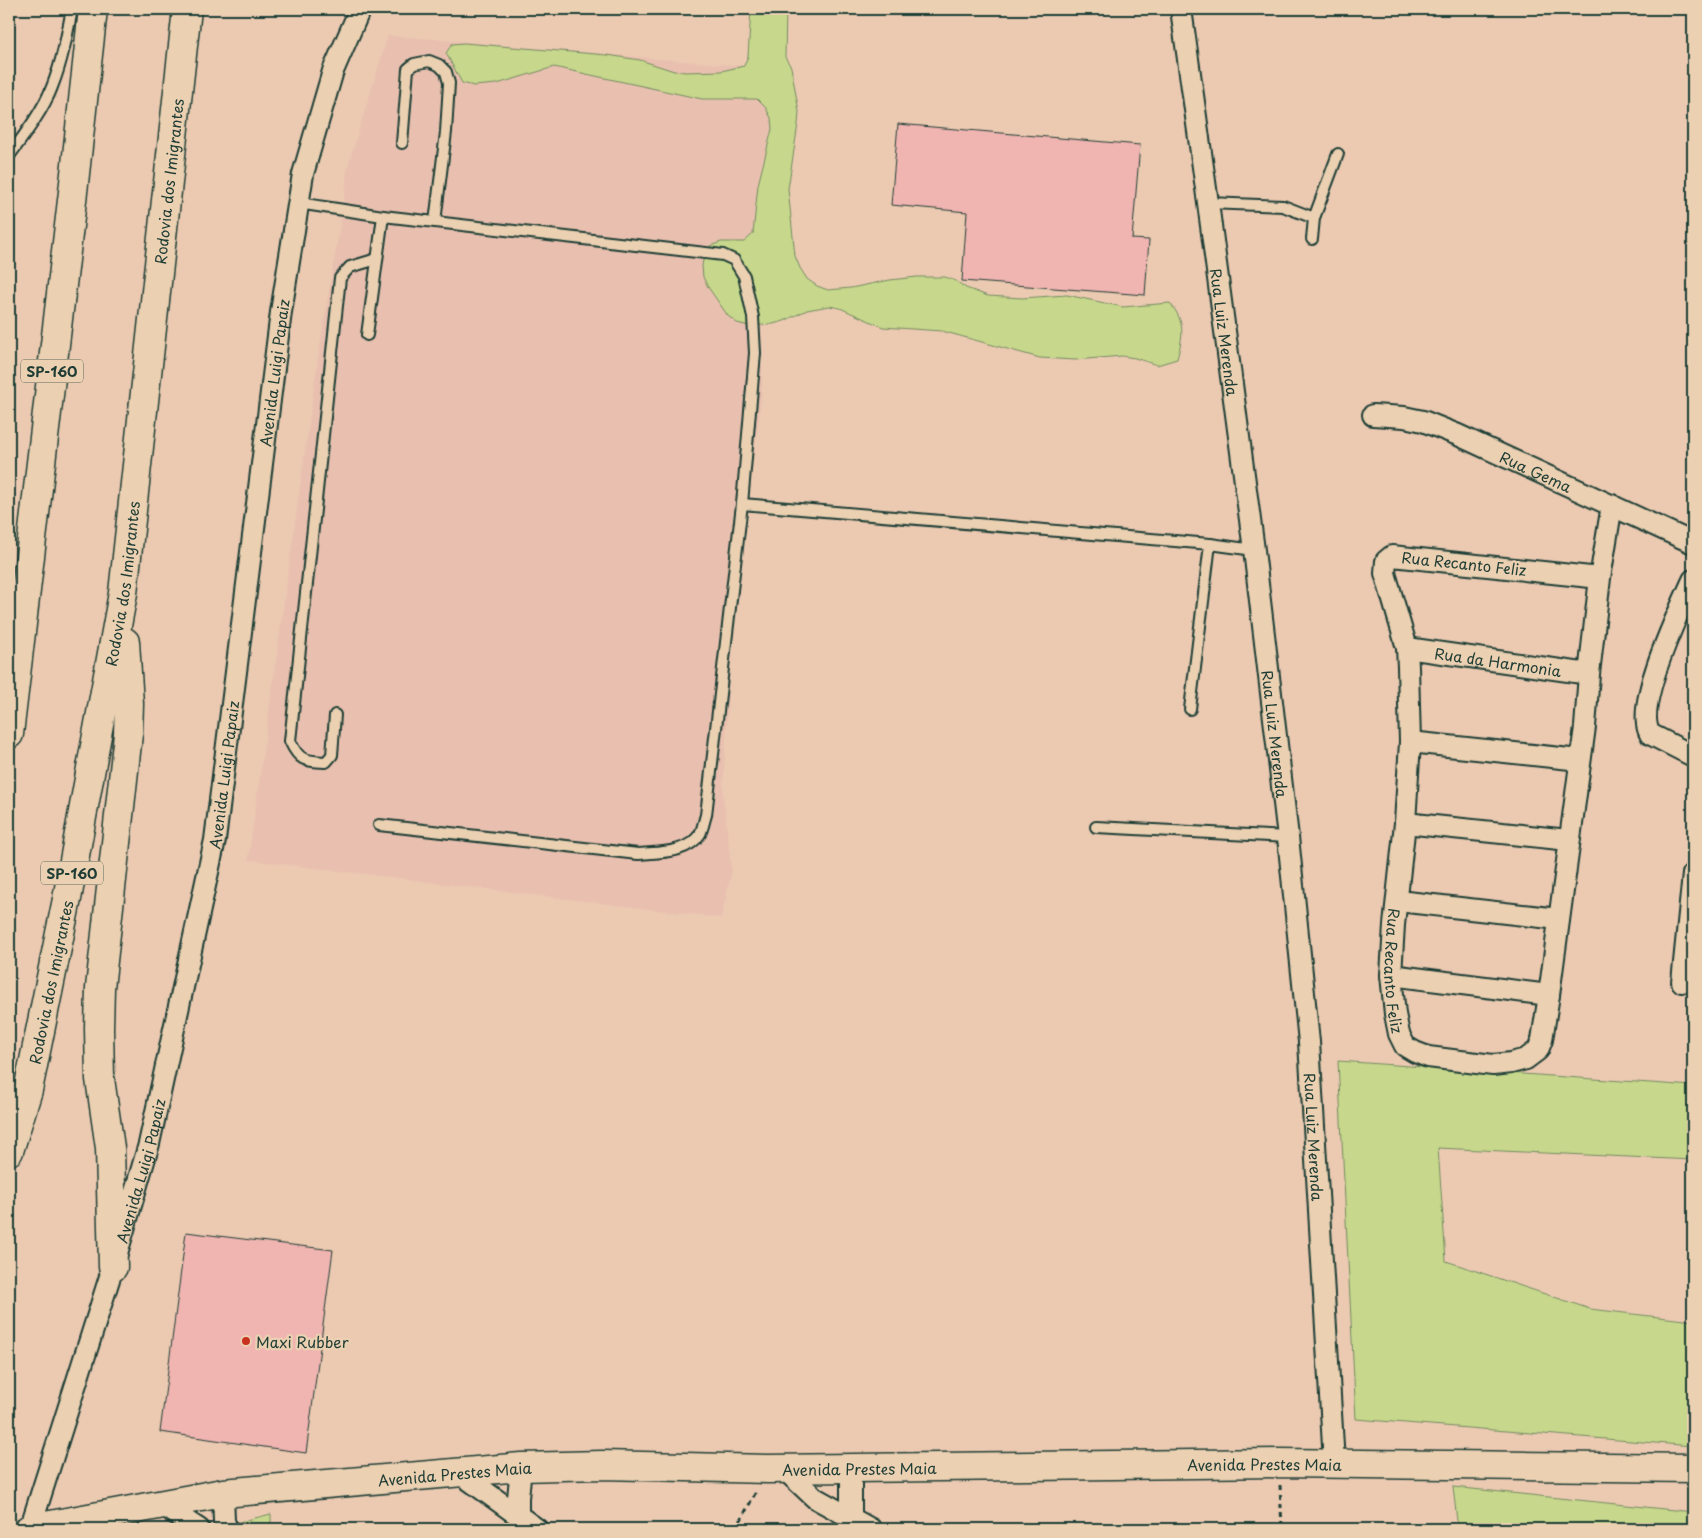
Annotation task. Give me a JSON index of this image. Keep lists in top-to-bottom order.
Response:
{
  "streets": {
    "main road": ["Rodovia dos Imigrantes", "SP-160", "Avenida Prestes Maia"],
    "street": [
      "Rua Luiz Merenda",
      "Avenida Luigi Papaiz",
      "Rua Gema",
      "Rua Recanto Feliz",
      "Rua da Harmonia"
    ]
  },
  "crossings": [
    ["Rua Luiz Merenda", "Avenida Prestes Maia"],
    ["Avenida Luigi Papaiz", "Avenida Prestes Maia"],
    ["Rua Gema", "Rua Recanto Feliz"],
    ["Rua Recanto Feliz", "Rua da Harmonia"]
  ],
  "places": ["Maxi Rubber"]
}
